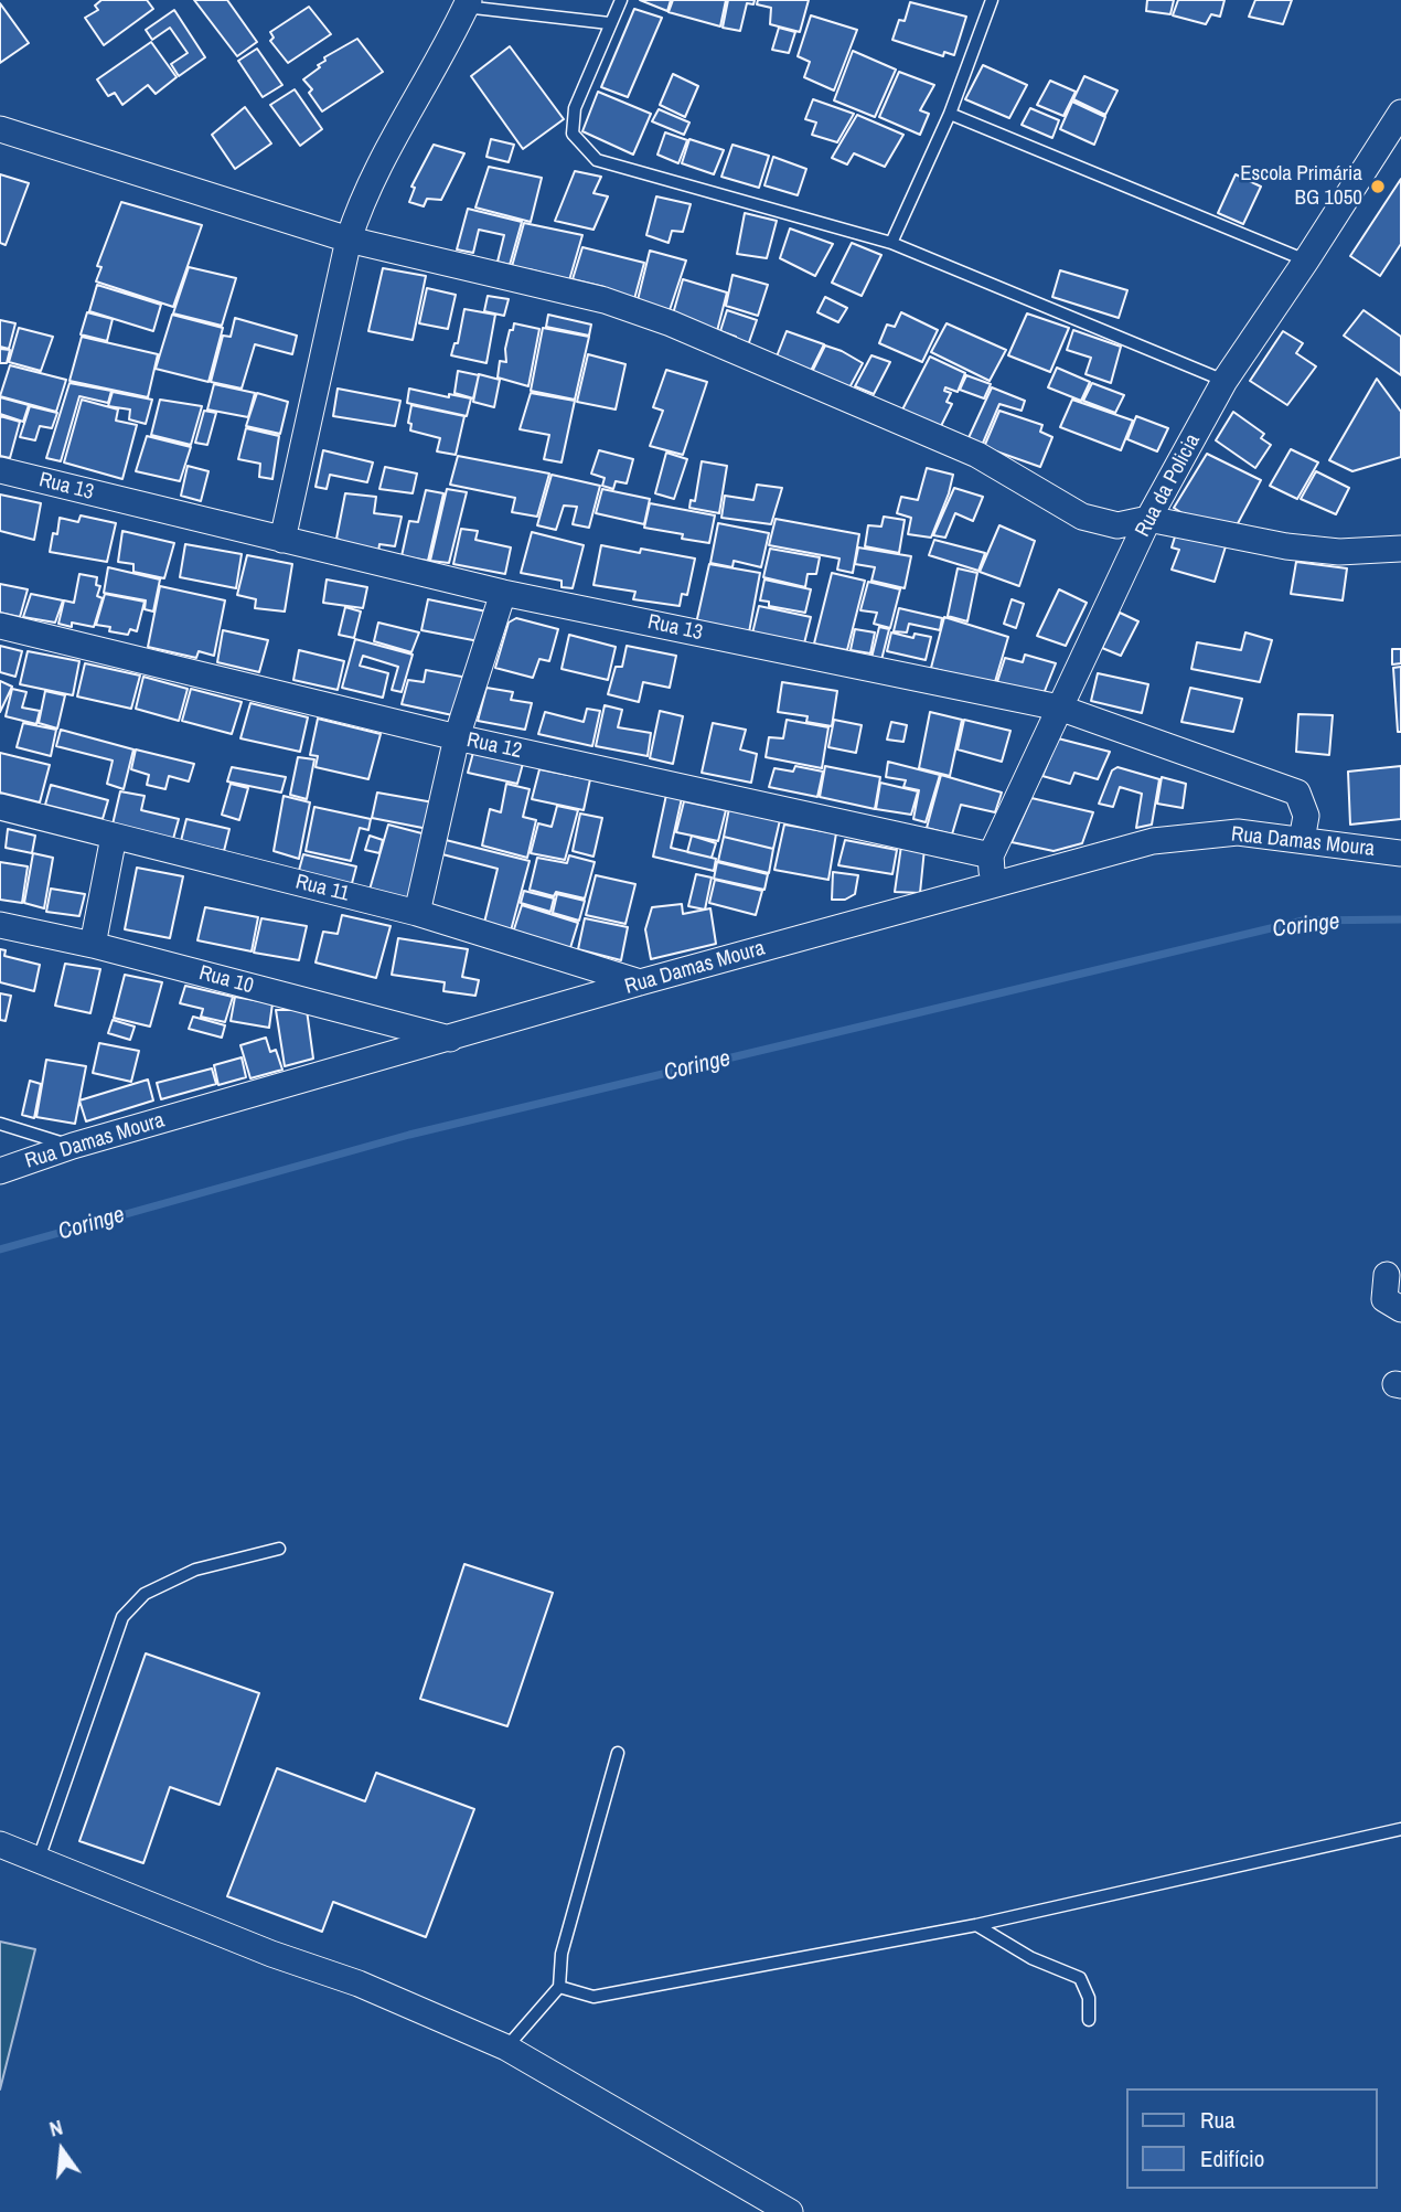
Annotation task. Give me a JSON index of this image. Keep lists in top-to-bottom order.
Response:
{
  "streets": {
    "street": [
      "Rua da Policia",
      "Rua 13",
      "Rua 12",
      "Rua Damas Moura",
      "Rua 11",
      "Rua 10"
    ]
  },
  "crossings": [
    ["Rua da Policia", "Rua 13"],
    ["Rua da Policia", "Rua 12"],
    ["Rua da Policia", "Rua Damas Moura"],
    ["Rua 13", "Rua Damas Moura"],
    ["Rua Damas Moura", "Rua 11"],
    ["Rua Damas Moura", "Rua 10"]
  ],
  "water": ["Coringe"],
  "places": ["Escola Primária BG 1050"],
  "legend": ["Rua", "Edifício"],
  "north": "top"
}
